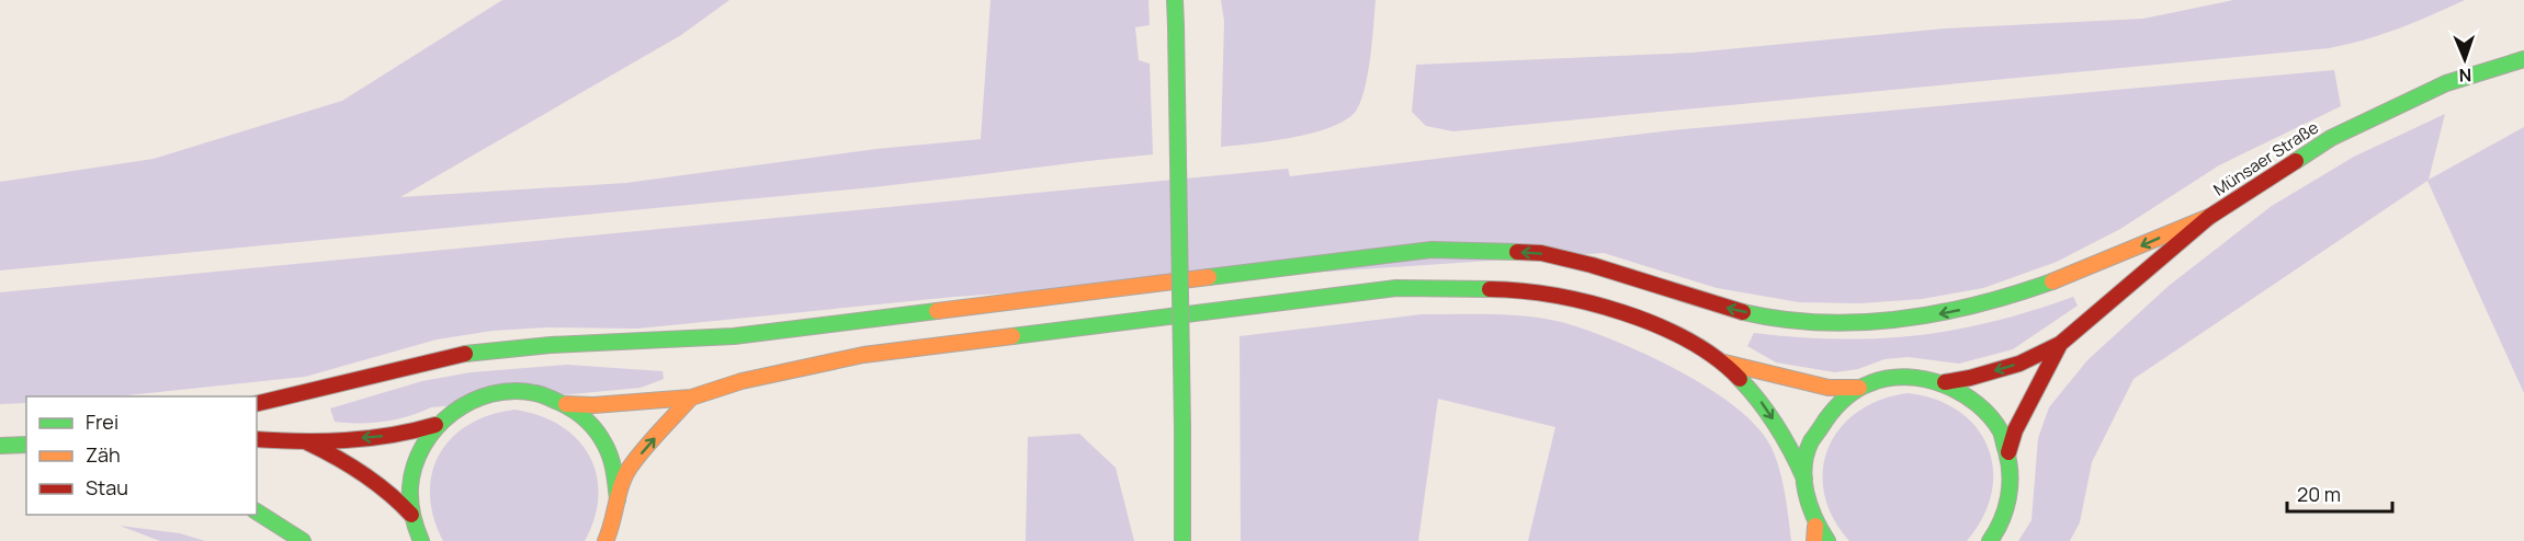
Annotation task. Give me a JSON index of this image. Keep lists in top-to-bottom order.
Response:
{
  "streets": {
    "main road": ["Münsaer Straße"]
  },
  "legend": ["Frei", "Zäh", "Stau"],
  "scale_bar": "20 m",
  "north": "bottom"
}
